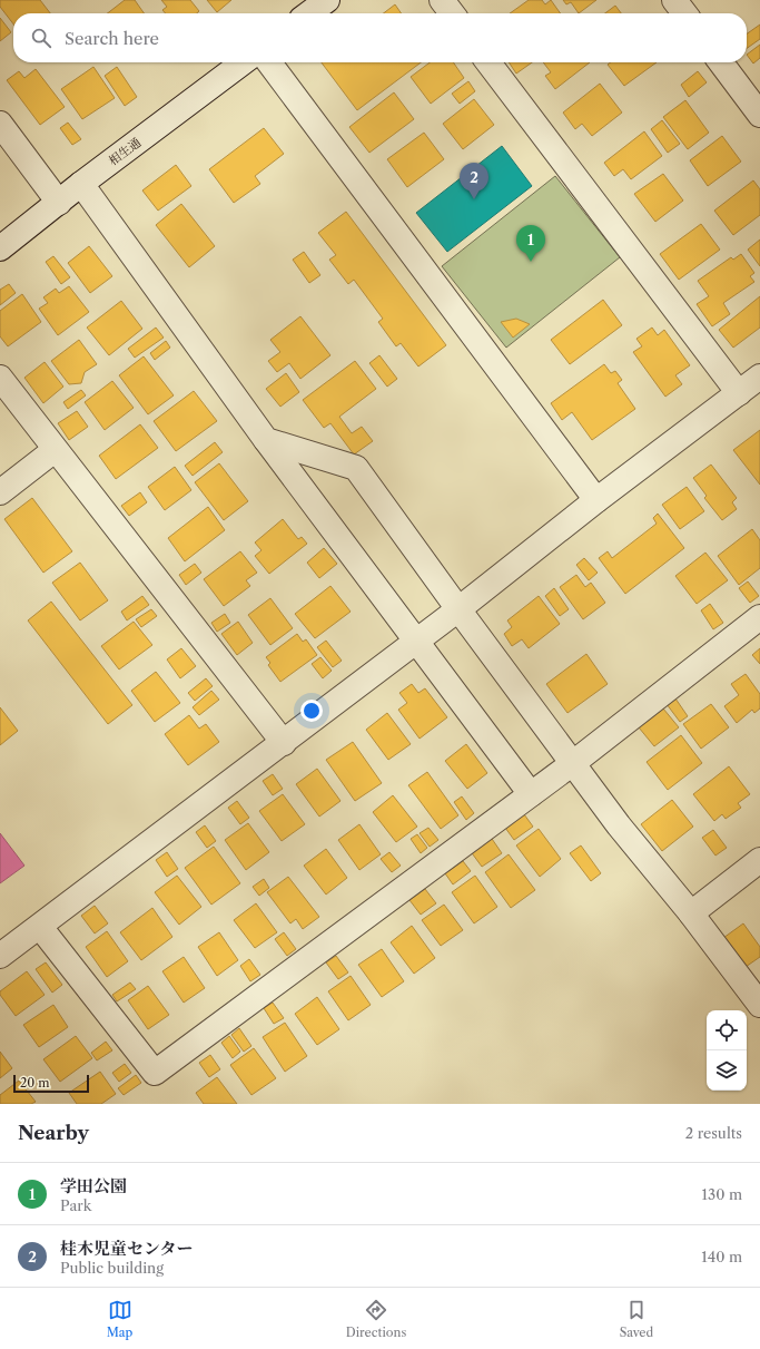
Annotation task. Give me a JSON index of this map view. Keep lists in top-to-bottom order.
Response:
{
  "streets": {
    "street": ["相生通"]
  },
  "scale_bar": "20 m",
  "page": {
    "search": "Search here",
    "pins": ["2", "1"],
    "scale": "20 m",
    "heading": ["Nearby", "2 results"],
    "list": [
      {
        "mark": "1",
        "name": "学田公園",
        "note": "Park",
        "value": "130 m"
      },
      {
        "mark": "2",
        "name": "桂木児童センター",
        "note": "Public building",
        "value": "140 m"
      }
    ],
    "nav": ["Map", "Directions", "Saved"]
  }
}
